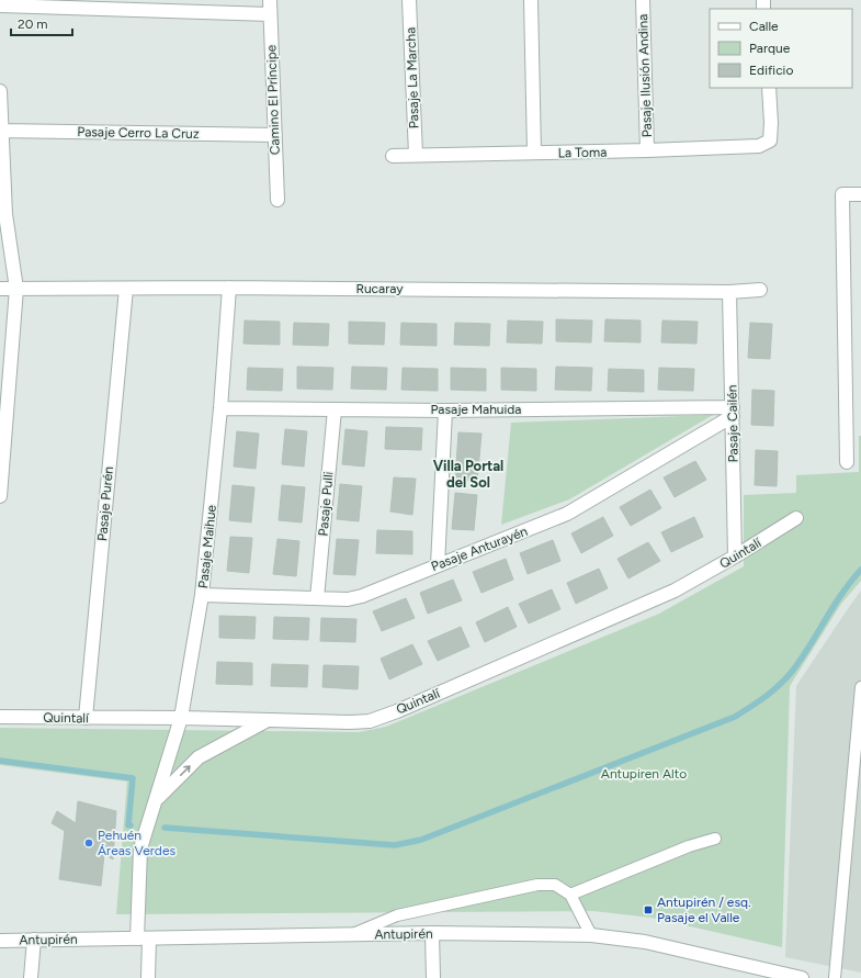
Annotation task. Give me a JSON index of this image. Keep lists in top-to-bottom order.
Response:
{
  "streets": {
    "street": [
      "Pasaje Ilusión Andina",
      "Pasaje La Marcha",
      "Camino El Príncipe",
      "Pasaje Cerro La Cruz",
      "La Toma",
      "Rucaray",
      "Pasaje Mahuida",
      "Pasaje Cailén",
      "Pasaje Purén",
      "Pasaje Pulli",
      "Pasaje Maihue",
      "Pasaje Anturayén",
      "Quintalí",
      "Antupirén"
    ]
  },
  "crossings": [
    ["Pasaje Ilusión Andina", "La Toma"],
    ["Pasaje La Marcha", "La Toma"],
    ["Camino El Príncipe", "Pasaje Cerro La Cruz"],
    ["Rucaray", "Pasaje Cailén"],
    ["Rucaray", "Pasaje Purén"],
    ["Rucaray", "Pasaje Maihue"],
    ["Pasaje Mahuida", "Pasaje Cailén"],
    ["Pasaje Mahuida", "Pasaje Pulli"],
    ["Pasaje Mahuida", "Pasaje Maihue"],
    ["Pasaje Mahuida", "Pasaje Anturayén"],
    ["Pasaje Cailén", "Pasaje Anturayén"],
    ["Pasaje Cailén", "Quintalí"],
    ["Pasaje Purén", "Quintalí"],
    ["Pasaje Pulli", "Pasaje Anturayén"],
    ["Pasaje Maihue", "Pasaje Anturayén"],
    ["Pasaje Maihue", "Quintalí"],
    ["Pasaje Maihue", "Antupirén"]
  ],
  "districts": ["Villa Portal del Sol"],
  "parks": ["Antupiren Alto"],
  "places": {
    "other": ["Pehuén Áreas Verdes"],
    "transit": ["Antupirén / esq. Pasaje el Valle"]
  },
  "legend": ["Calle", "Parque", "Edificio"],
  "scale_bar": "20 m"
}
